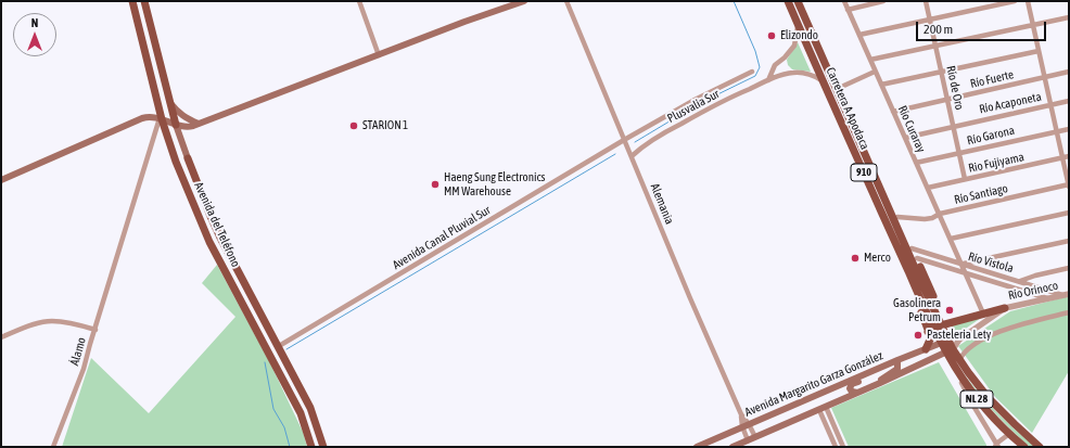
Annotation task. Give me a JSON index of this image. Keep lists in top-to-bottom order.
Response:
{
  "streets": {
    "main road": [
      "Carretera A Apodaca",
      "910",
      "Avenida del Teléfono",
      "Avenida Margarito Garza González",
      "NL 28"
    ],
    "street": [
      "Río Fuerte",
      "Río de Oro",
      "Río Acaponeta",
      "Plusvalia Sur",
      "Río Curaray",
      "Río Garona",
      "Rio Fujiyama",
      "Río Santiago",
      "Alemania",
      "Avenida Canal Pluvial Sur",
      "Río Vistola",
      "Río Orinoco",
      "Álamo"
    ]
  },
  "crossings": [
    ["Río Fuerte", "Río de Oro"],
    ["Río Fuerte", "Río Curaray"],
    ["Río de Oro", "Río Acaponeta"],
    ["Río de Oro", "Río Garona"],
    ["Río de Oro", "Rio Fujiyama"],
    ["Río Acaponeta", "Río Curaray"],
    ["Plusvalia Sur", "Carretera A Apodaca"],
    ["Plusvalia Sur", "Alemania"],
    ["Carretera A Apodaca", "Avenida Margarito Garza González"],
    ["Carretera A Apodaca", "NL 28"],
    ["Río Curaray", "Río Garona"],
    ["Río Curaray", "Rio Fujiyama"],
    ["Río Curaray", "Río Santiago"],
    ["Río Curaray", "Río Vistola"],
    ["Alemania", "Avenida Canal Pluvial Sur"],
    ["Alemania", "Avenida Margarito Garza González"],
    ["Avenida del Teléfono", "Avenida Canal Pluvial Sur"],
    ["Río Vistola", "Río Orinoco"],
    ["Río Orinoco", "Avenida Margarito Garza González"],
    ["Río Orinoco", "NL 28"],
    ["Avenida Margarito Garza González", "NL 28"]
  ],
  "places": [
    "Elizondo",
    "STARION 1",
    "Haeng Sung Electronics MM Warehouse",
    "Merco",
    "Gasolinera Petrum",
    "Pasteleria Lety"
  ],
  "scale_bar": "200 m",
  "north": "top"
}
